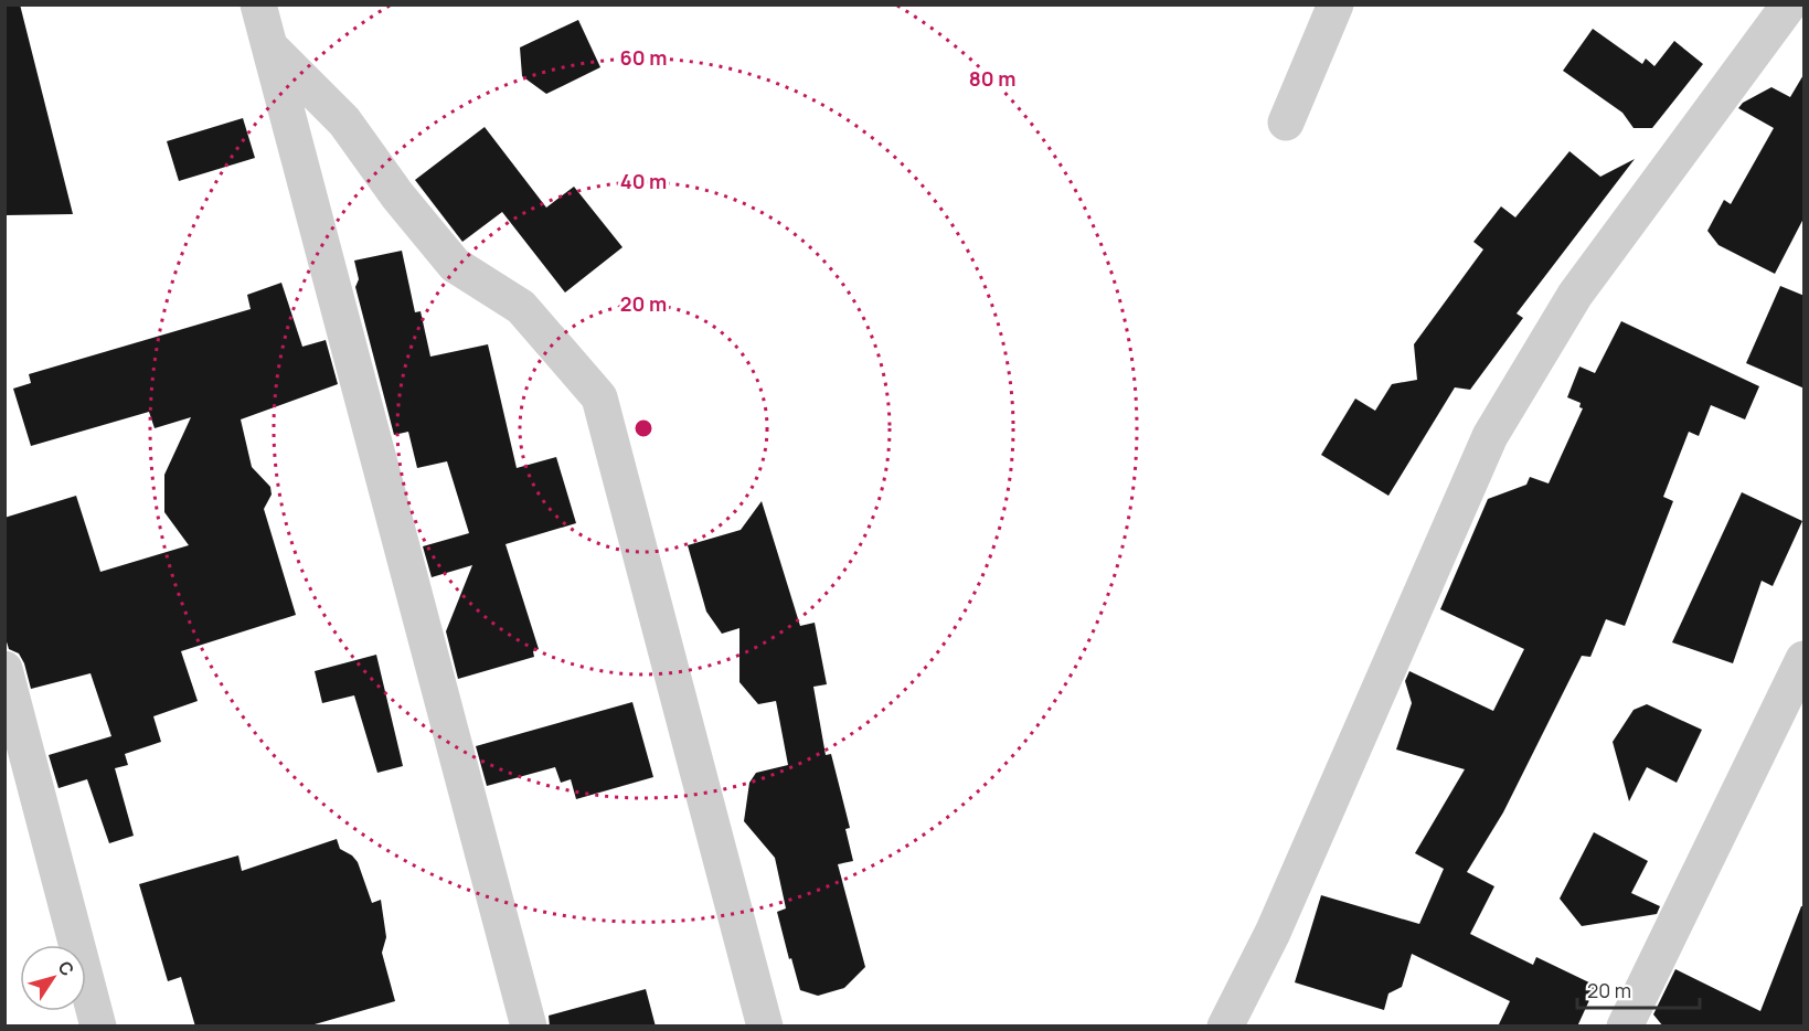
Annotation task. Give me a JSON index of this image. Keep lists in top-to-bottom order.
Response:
{
  "scale_bar": "20 m",
  "north": "top right",
  "rings": [
    "60 m",
    "80 m",
    "40 m",
    "20 m"
  ]
}
